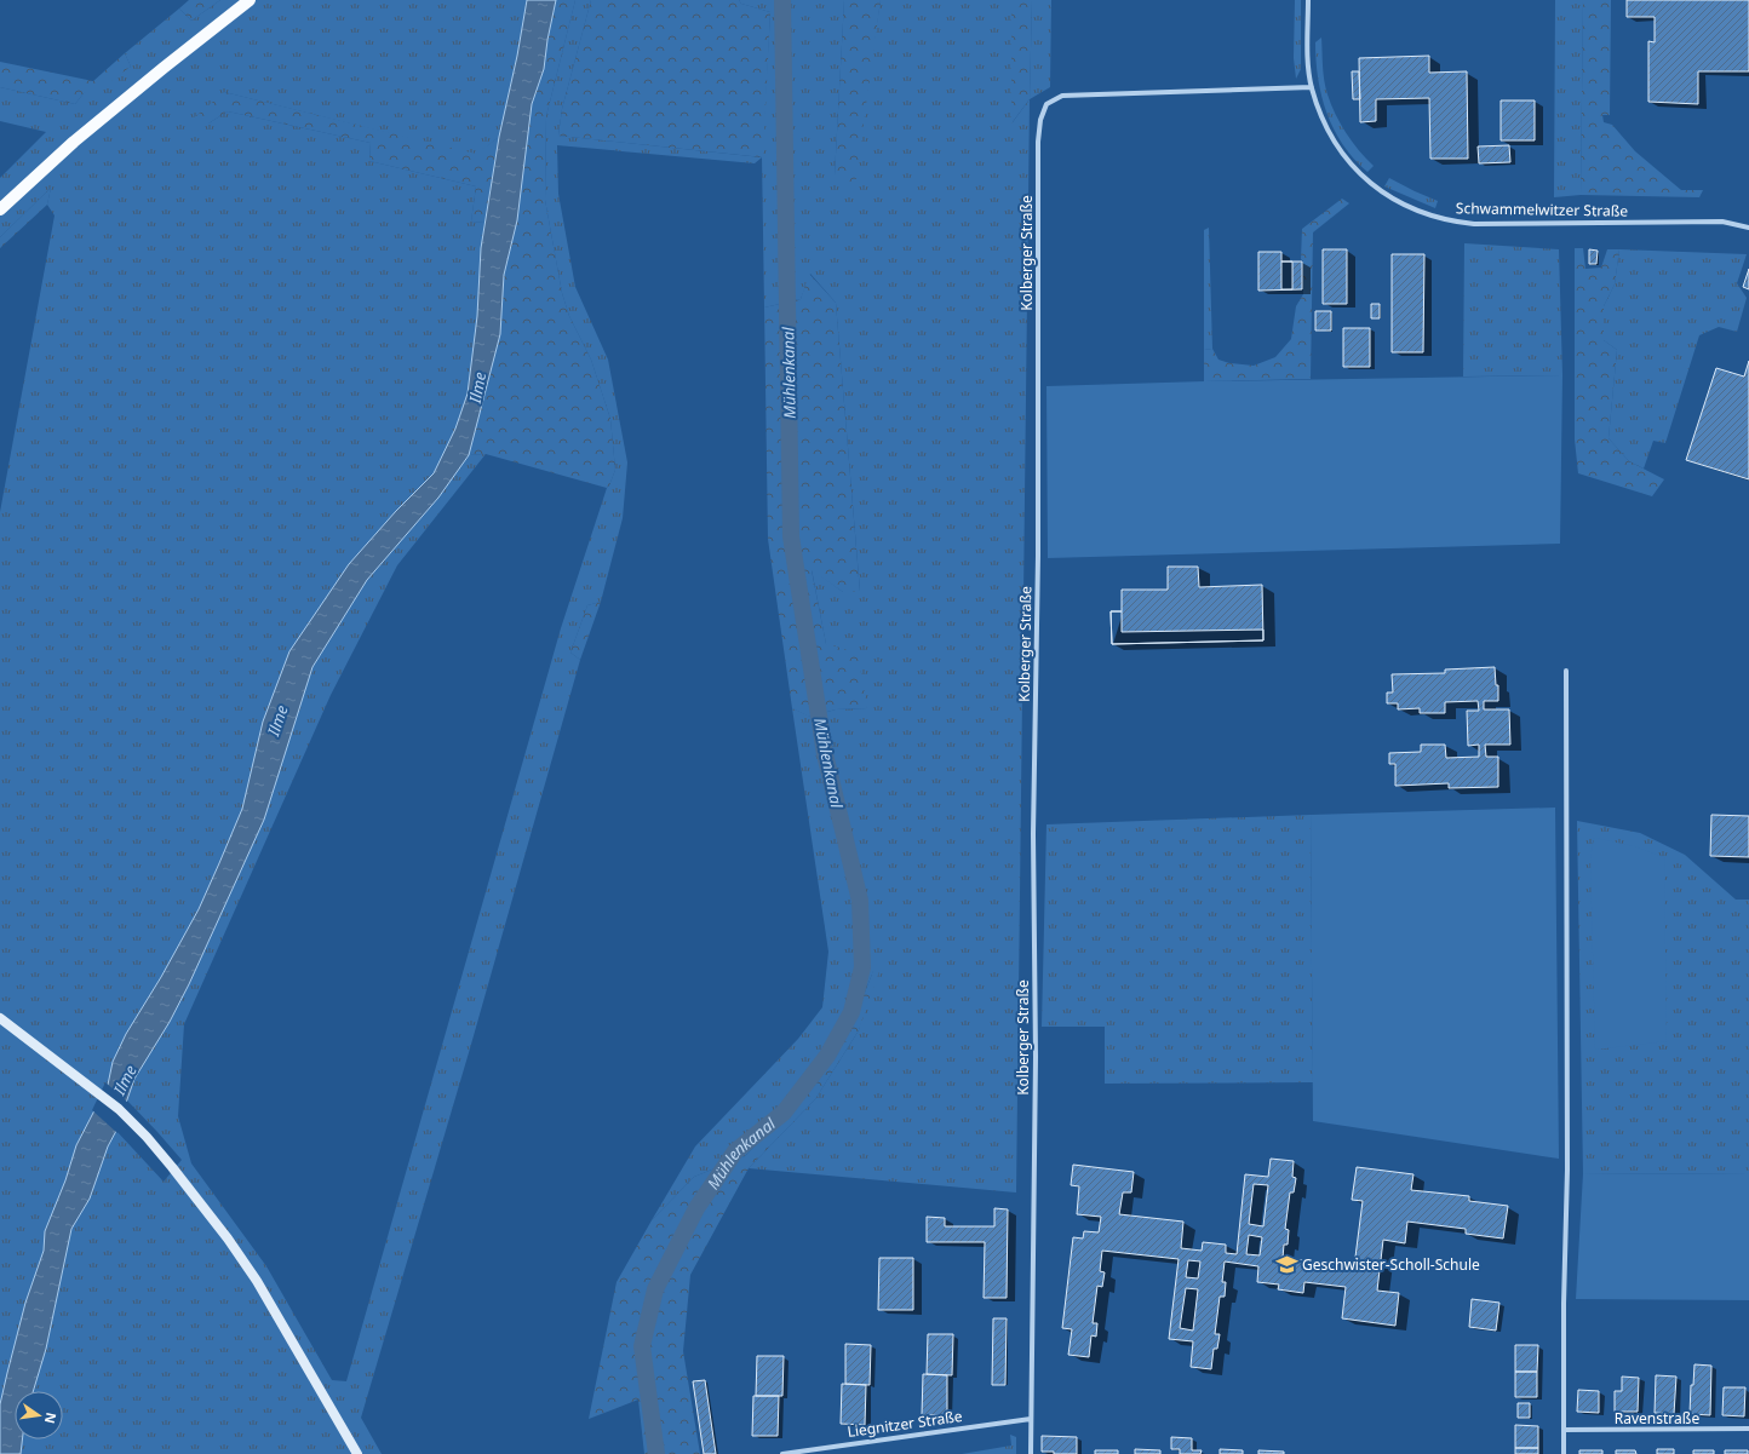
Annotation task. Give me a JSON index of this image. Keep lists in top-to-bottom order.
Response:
{
  "streets": {
    "street": [
      "Schwammelwitzer Straße",
      "Kolberger Straße",
      "Ravenstraße",
      "Liegnitzer Straße"
    ]
  },
  "crossings": [
    ["Schwammelwitzer Straße", "Kolberger Straße"],
    ["Kolberger Straße", "Liegnitzer Straße"]
  ],
  "water": ["Mühlenkanal", "Ilme"],
  "places": {
    "school or university": ["Geschwister-Scholl-Schule"]
  },
  "north": "right"
}
